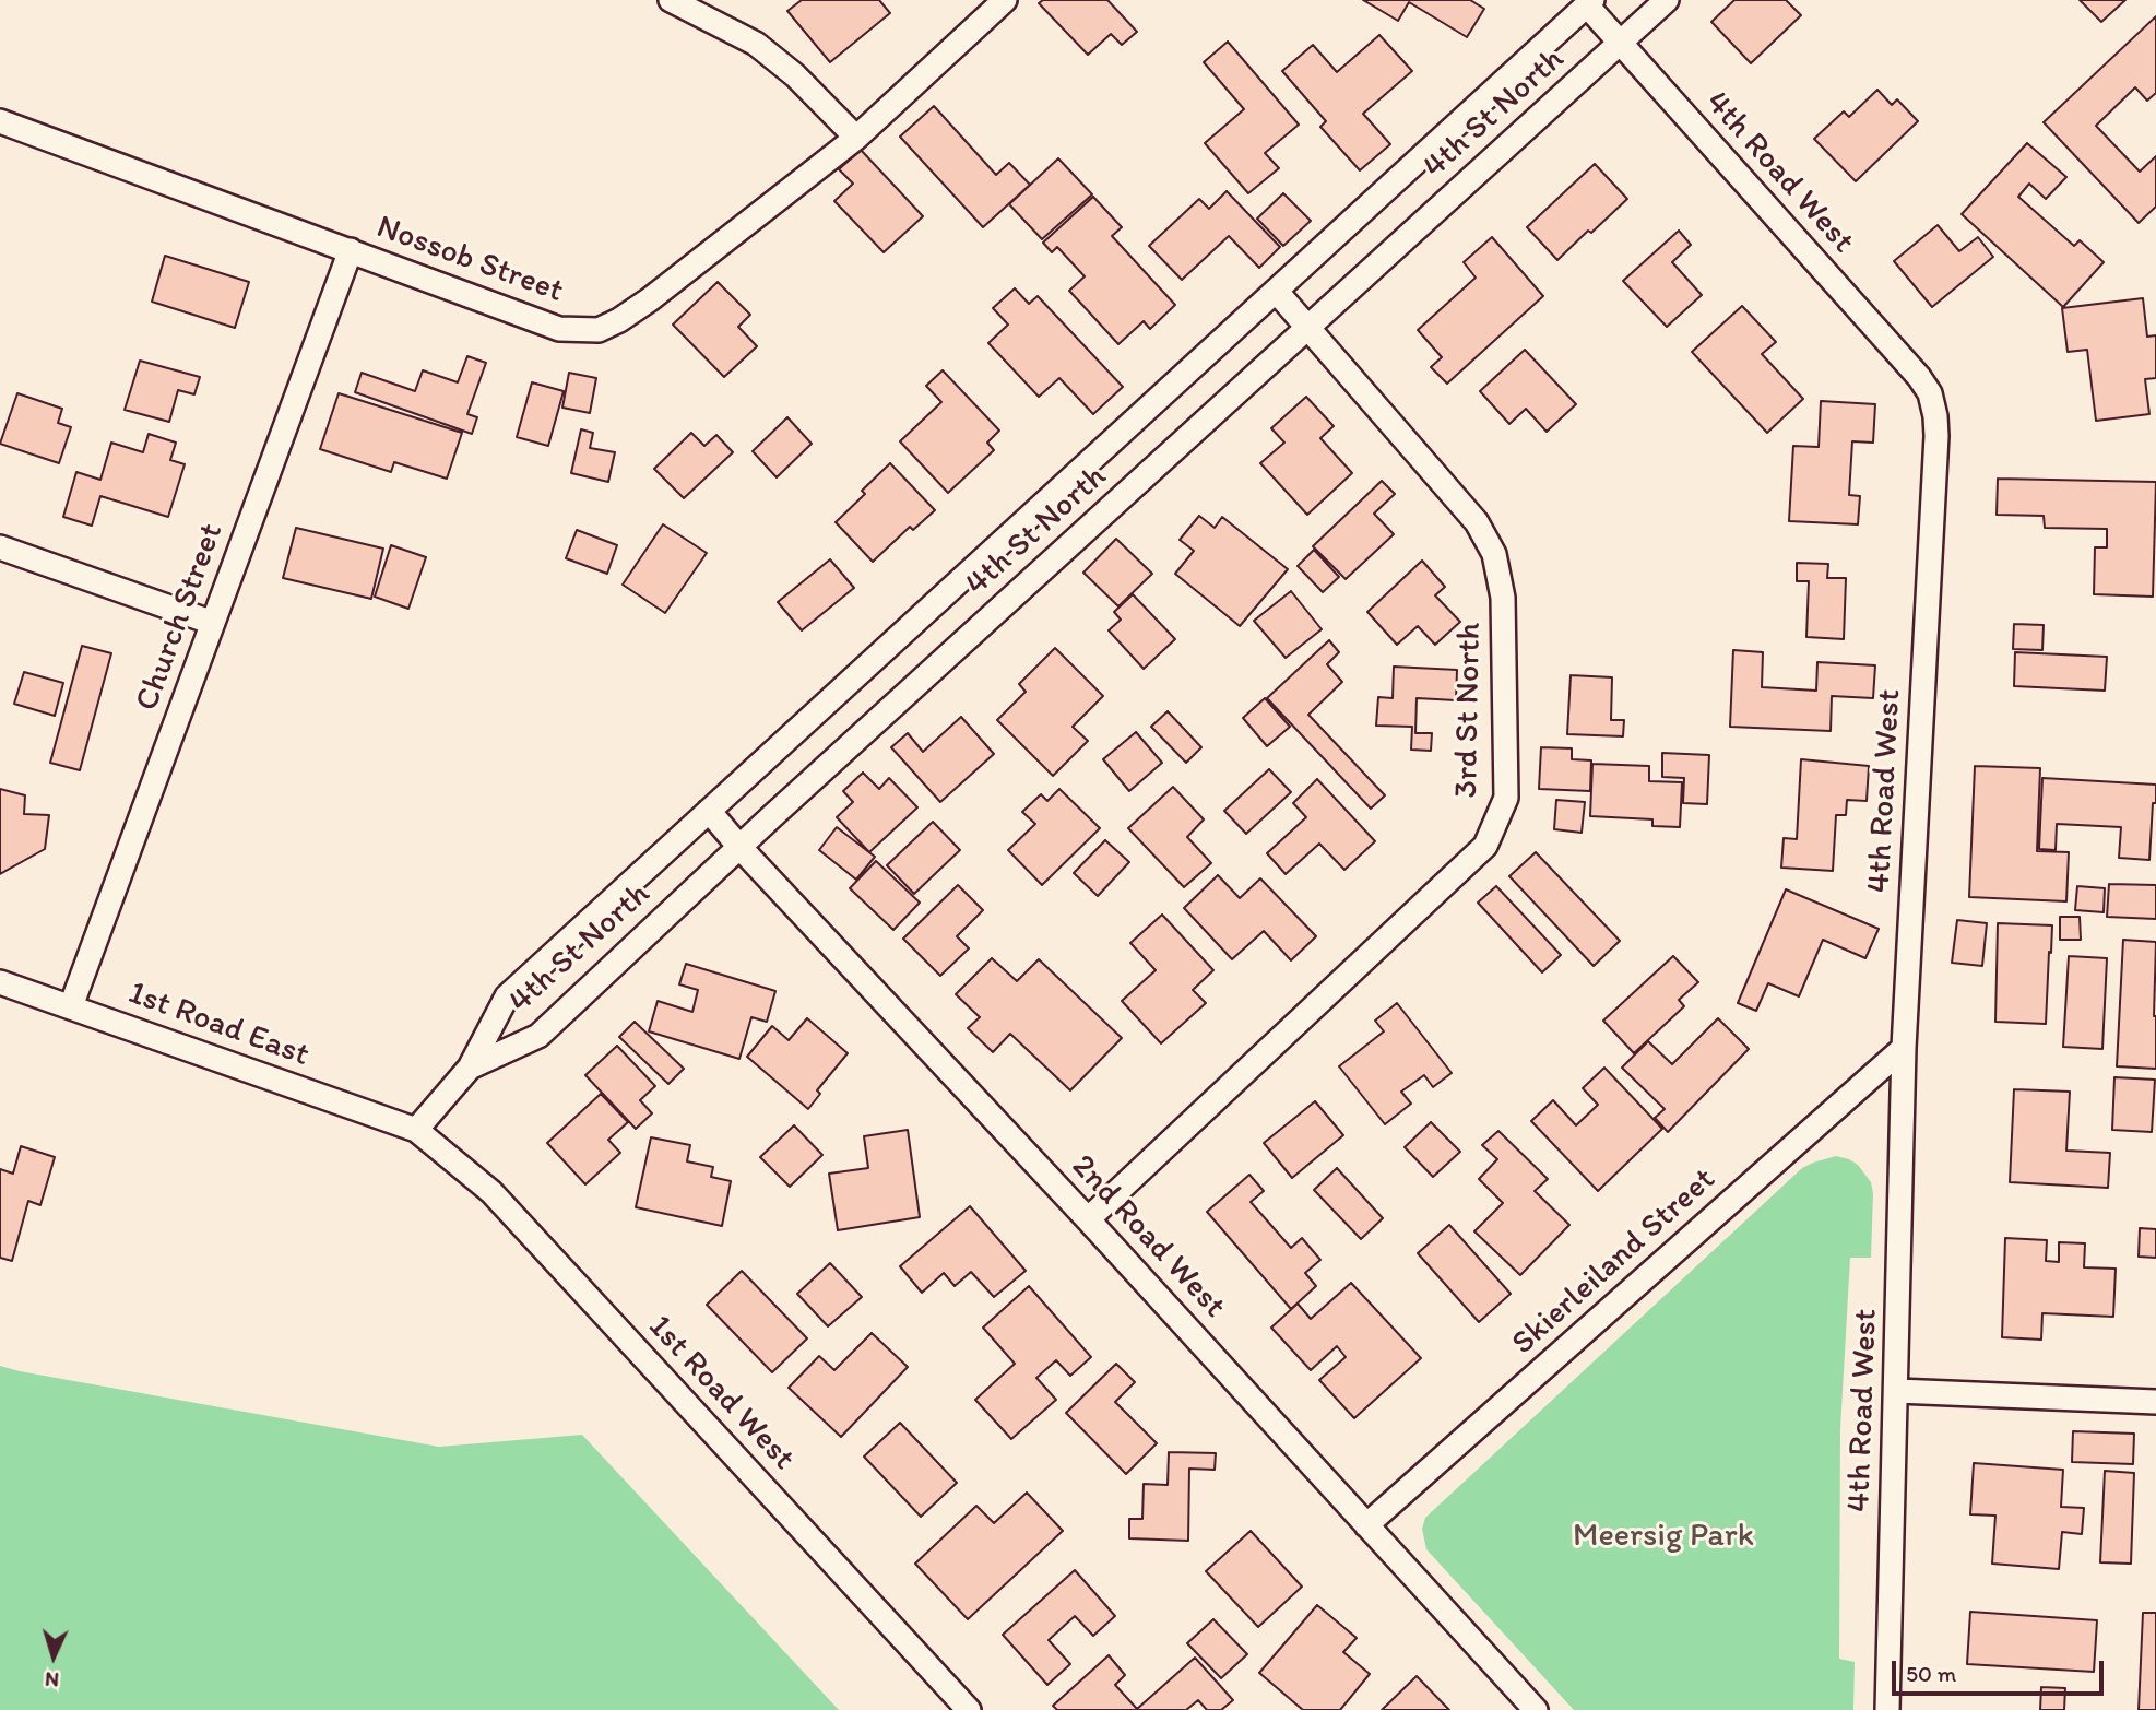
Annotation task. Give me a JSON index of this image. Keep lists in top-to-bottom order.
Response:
{
  "streets": {
    "street": [
      "4th St North",
      "4th Road West",
      "Nossob Street",
      "Church Street",
      "3rd St North",
      "1st Road East",
      "2nd Road West",
      "Skierleiland Street",
      "1st Road West"
    ]
  },
  "crossings": [
    ["4th St North", "4th Road West"],
    ["4th St North", "3rd St North"],
    ["4th St North", "2nd Road West"],
    ["4th Road West", "Skierleiland Street"],
    ["Nossob Street", "Church Street"],
    ["Church Street", "1st Road East"],
    ["3rd St North", "2nd Road West"],
    ["1st Road East", "1st Road West"],
    ["2nd Road West", "Skierleiland Street"]
  ],
  "parks": ["Meersig Park"],
  "scale_bar": "50 m",
  "north": "bottom"
}
